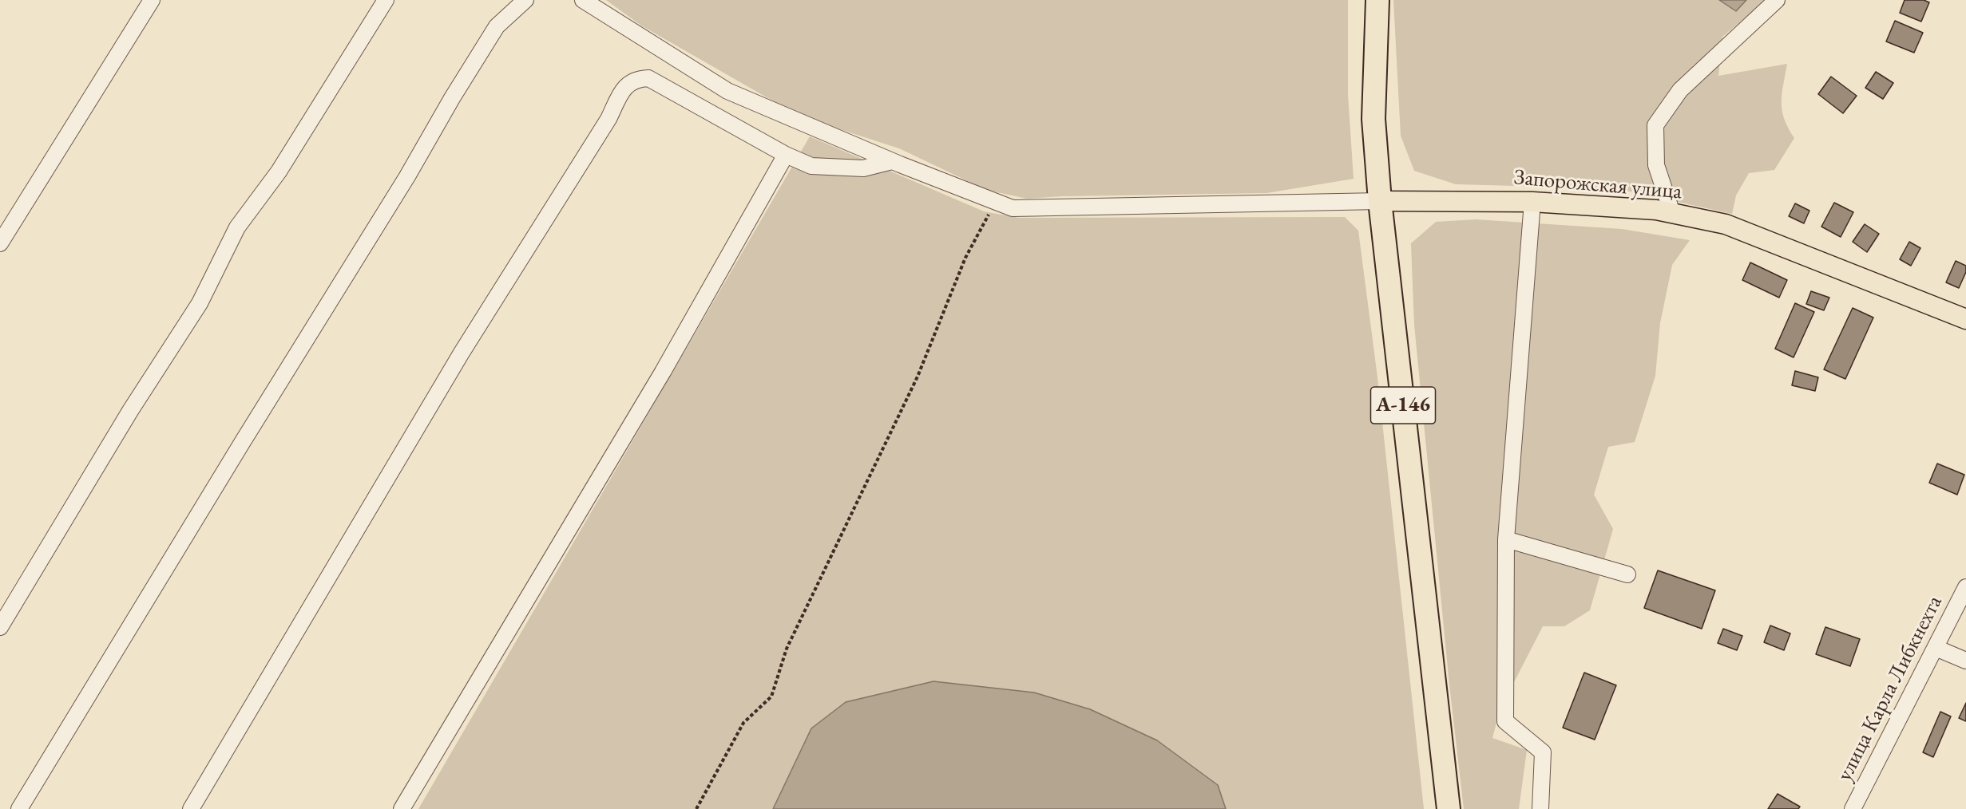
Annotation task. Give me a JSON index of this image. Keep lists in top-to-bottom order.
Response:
{
  "streets": {
    "highway": ["А-146"],
    "main road": ["Запорожская улица"],
    "street": ["улица Карла Либкнехта"]
  },
  "crossings": [
    ["Запорожская улица", "А-146"]
  ]
}
